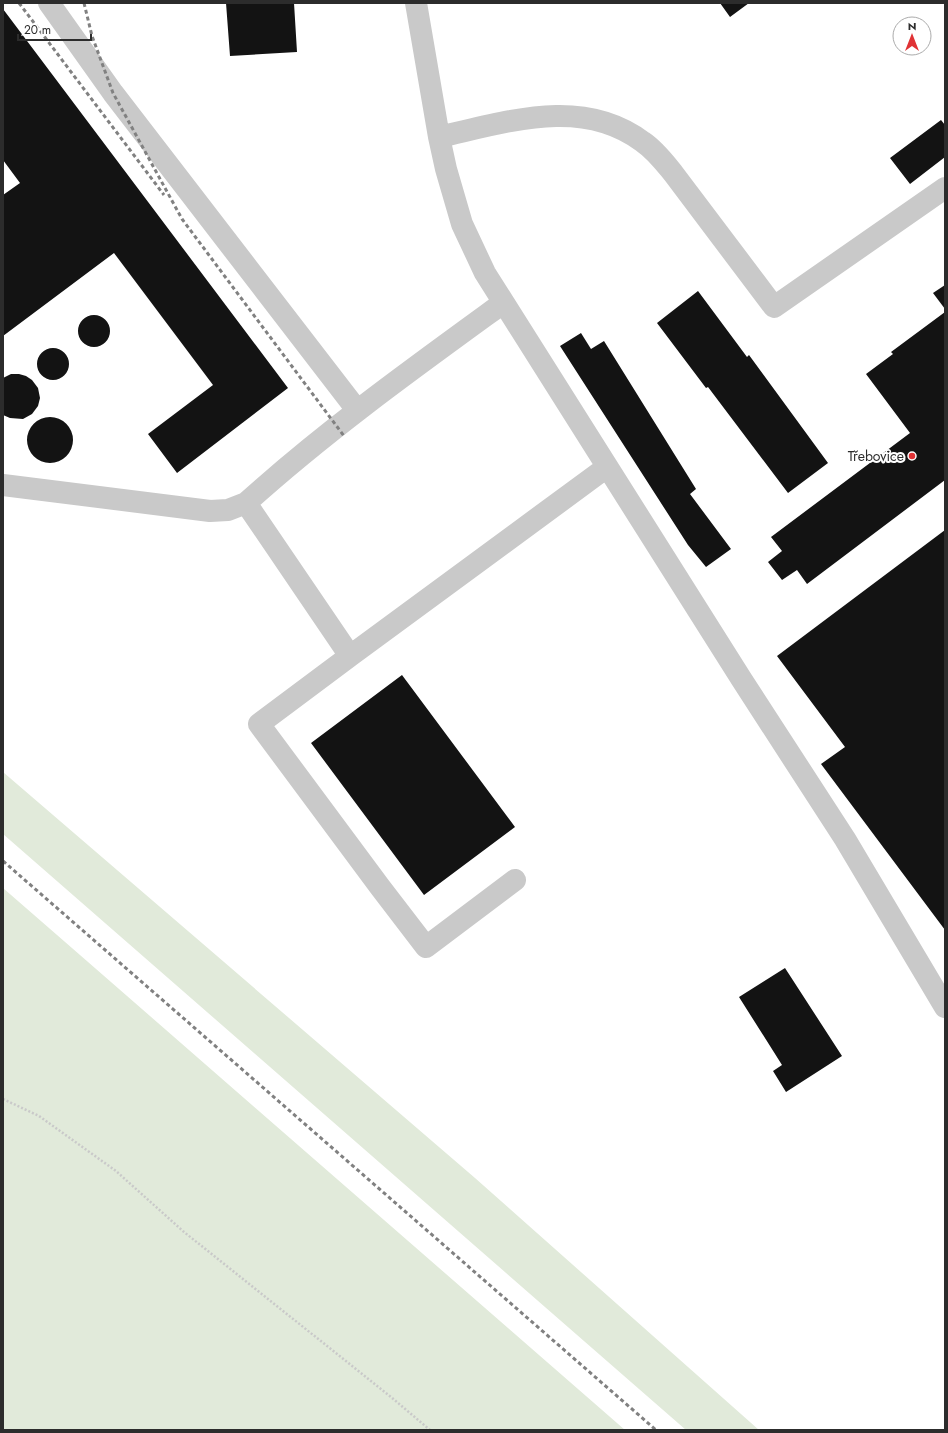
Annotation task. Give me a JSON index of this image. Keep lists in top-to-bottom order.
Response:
{
  "places": ["Třebovice"],
  "scale_bar": "20 m",
  "north": "top"
}
